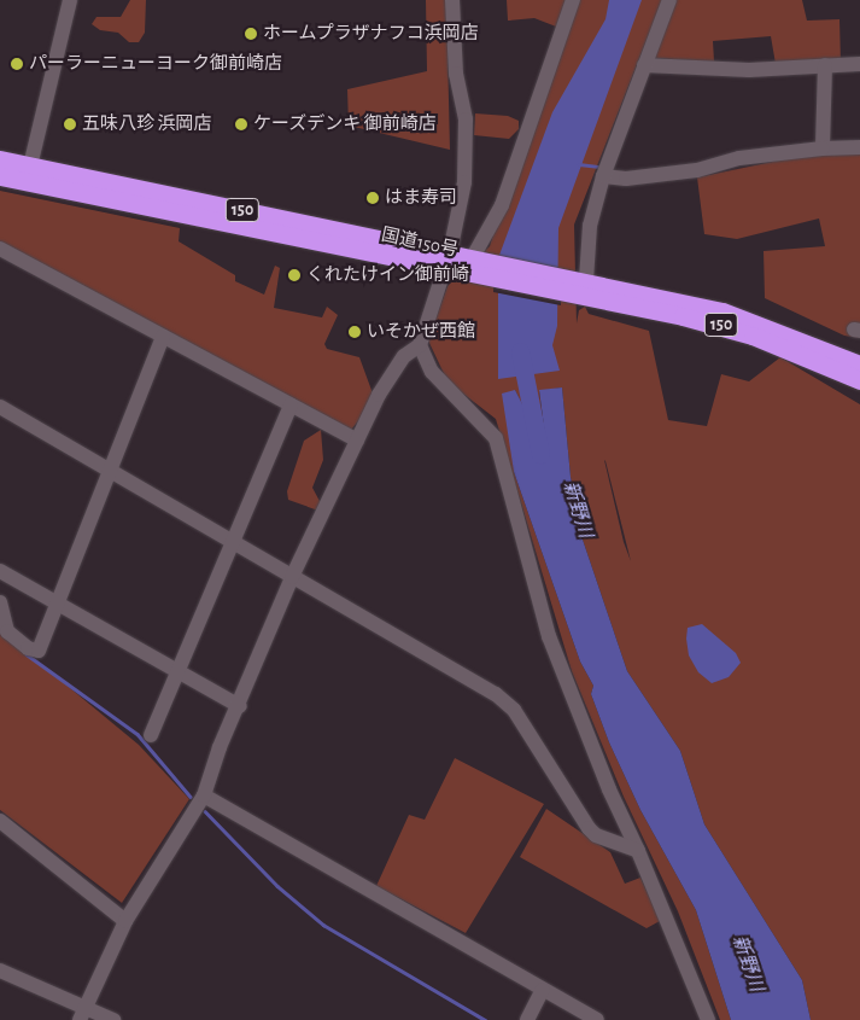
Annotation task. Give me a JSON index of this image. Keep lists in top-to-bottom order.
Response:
{
  "streets": {
    "highway": ["150", "国道150号"]
  },
  "water": ["新野川"],
  "places": [
    "ホームプラザナフコ浜岡店",
    "パーラーニューヨーク御前崎店",
    "五味八珍 浜岡店",
    "ケーズデンキ 御前崎店",
    "はま寿司",
    "くれたけイン御前崎",
    "いそかぜ西館"
  ]
}
